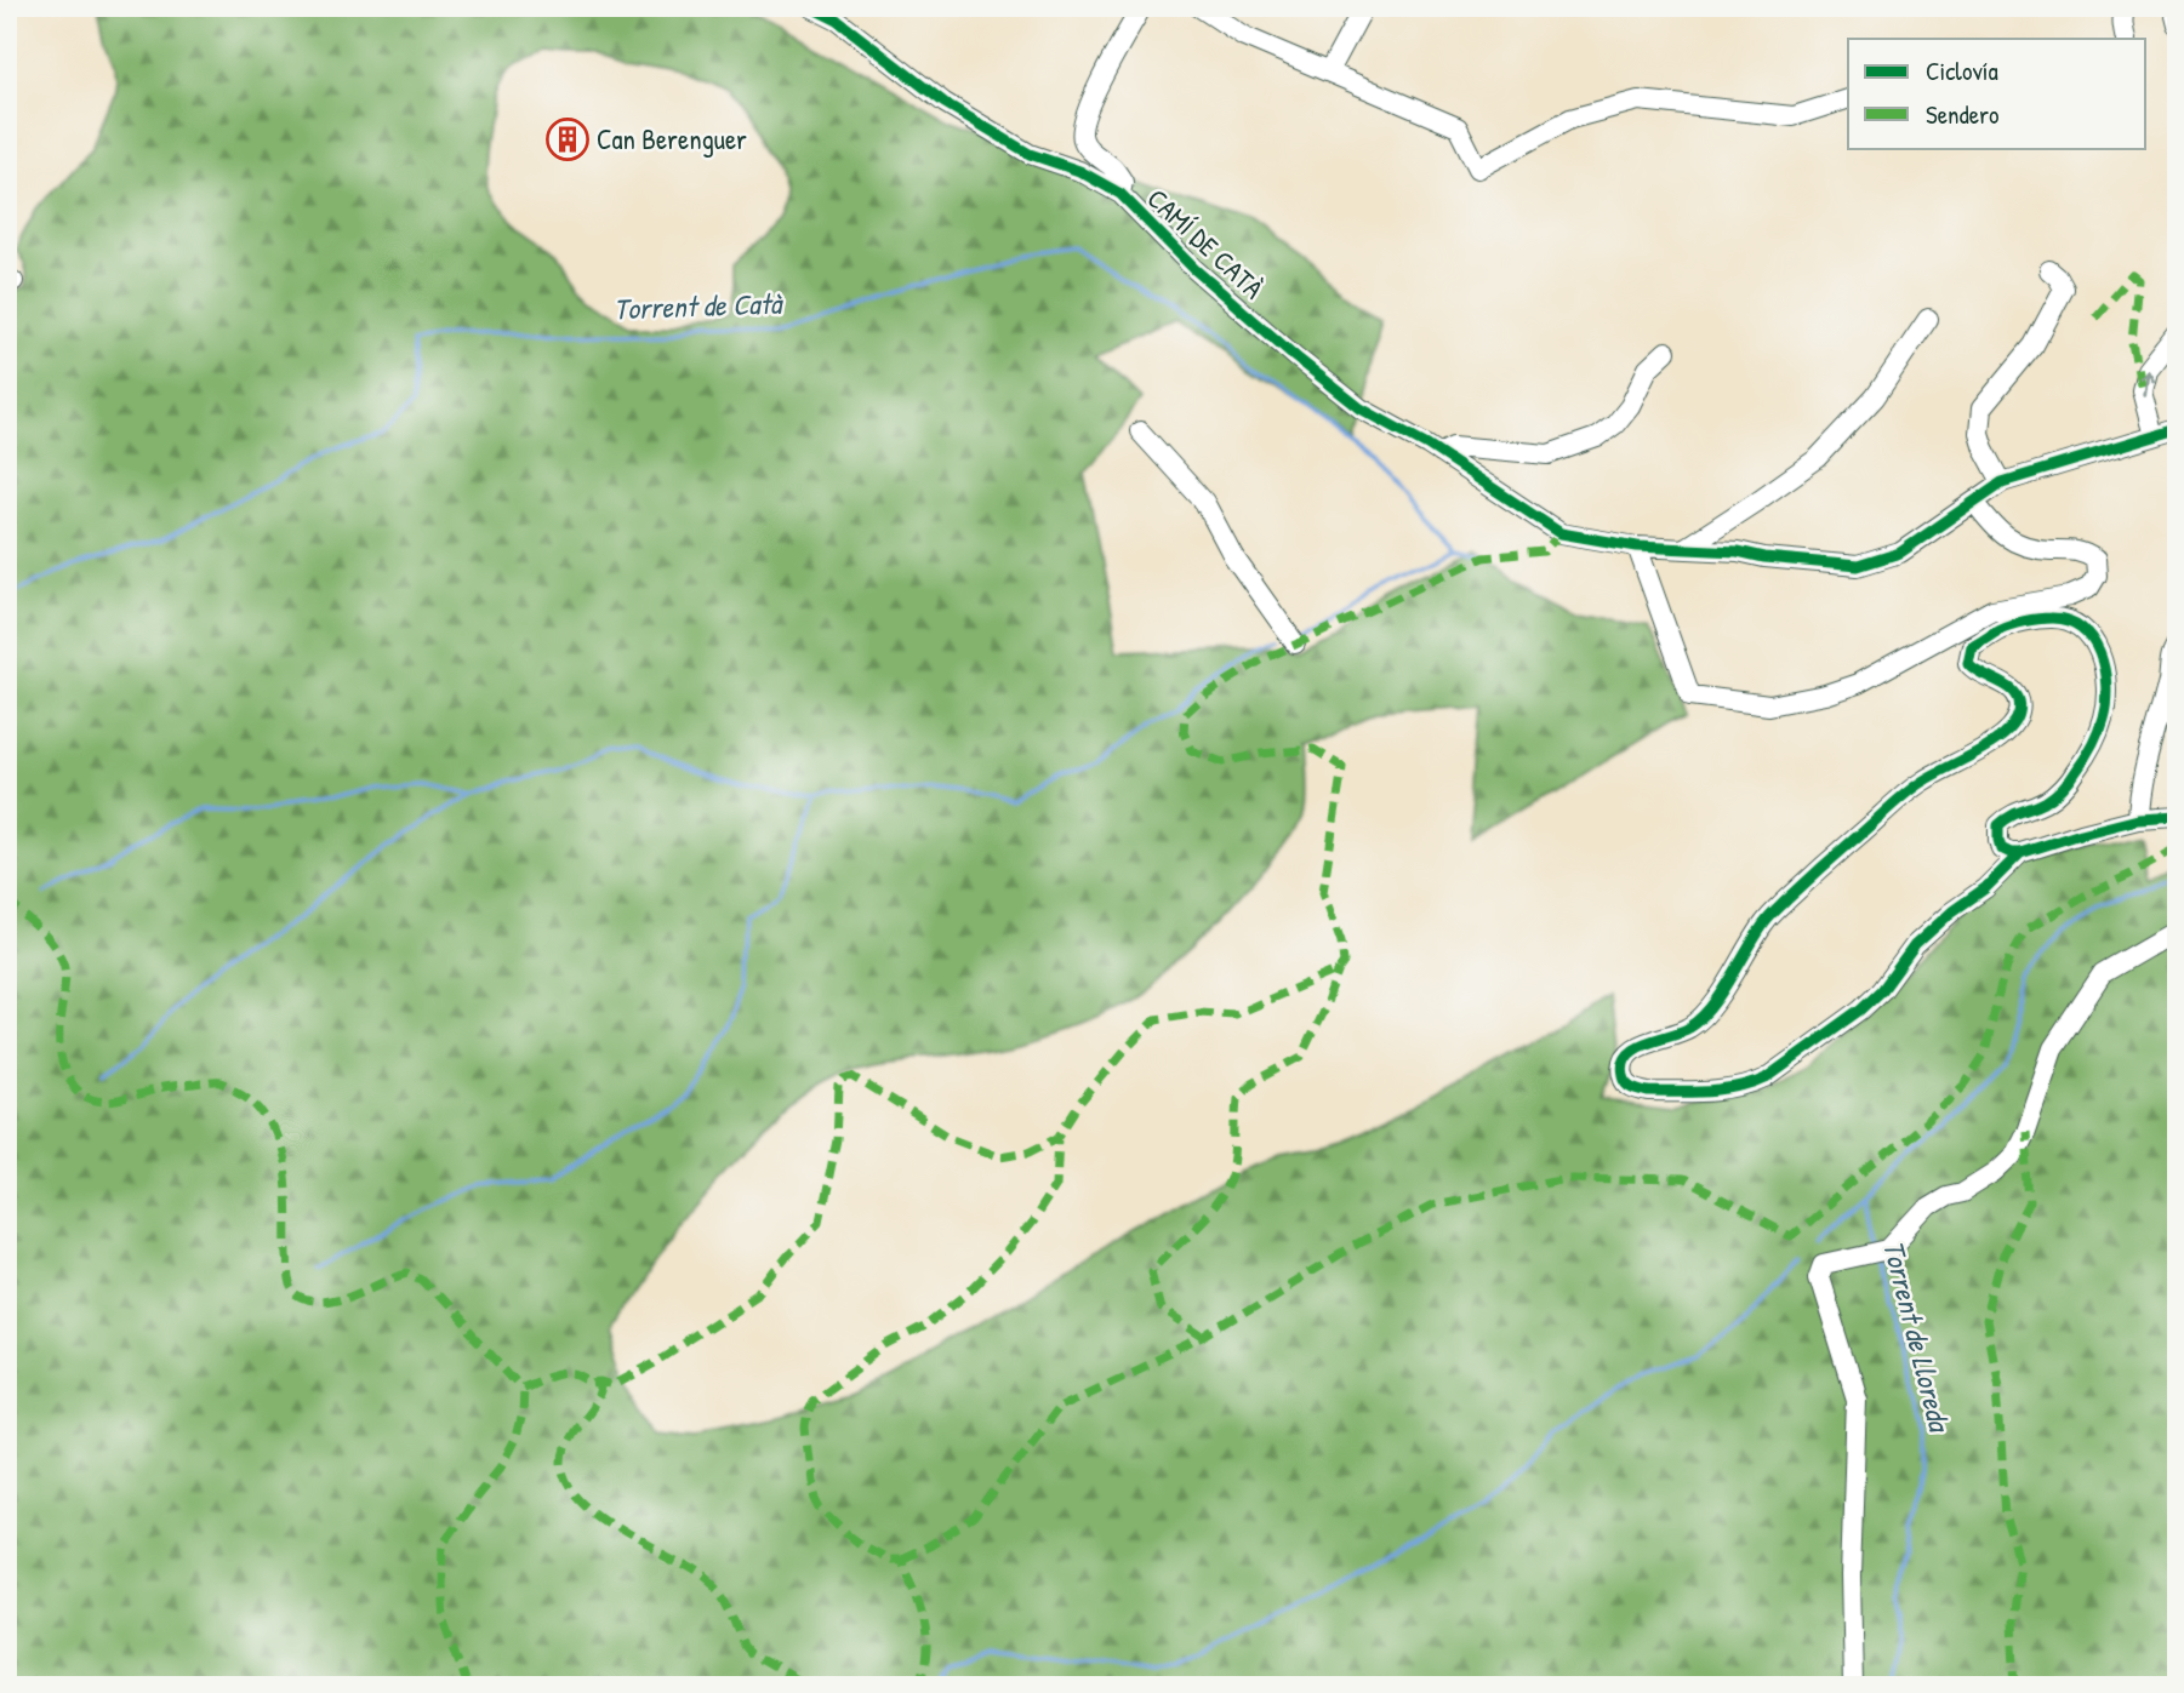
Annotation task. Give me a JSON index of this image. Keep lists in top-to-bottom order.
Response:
{
  "streets": {
    "street": ["CAMÍ DE CATÀ"]
  },
  "water": ["Torrent de Catà", "Torrent de Lloreda"],
  "places": {
    "building": ["Can Berenguer"]
  },
  "legend": ["Ciclovía", "Sendero"]
}
